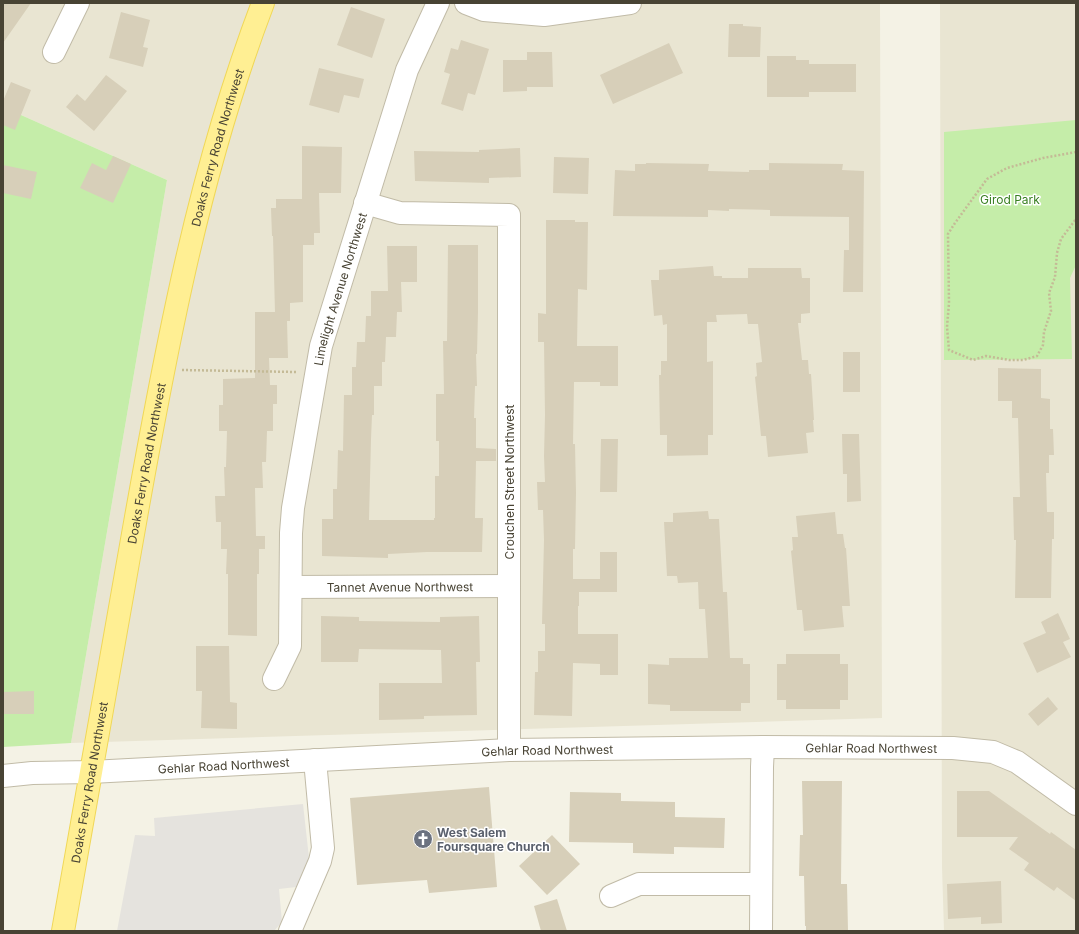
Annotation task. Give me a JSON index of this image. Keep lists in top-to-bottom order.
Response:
{
  "streets": {
    "main road": ["Doaks Ferry Road Northwest"],
    "street": [
      "Limelight Avenue Northwest",
      "Crouchen Street Northwest",
      "Tannet Avenue Northwest",
      "Gehlar Road Northwest"
    ]
  },
  "crossings": [
    ["Doaks Ferry Road Northwest", "Gehlar Road Northwest"],
    ["Limelight Avenue Northwest", "Crouchen Street Northwest"],
    ["Limelight Avenue Northwest", "Tannet Avenue Northwest"],
    ["Crouchen Street Northwest", "Tannet Avenue Northwest"],
    ["Crouchen Street Northwest", "Gehlar Road Northwest"]
  ],
  "parks": ["Girod Park"],
  "places": {
    "church": ["West Salem Foursquare Church"]
  }
}
